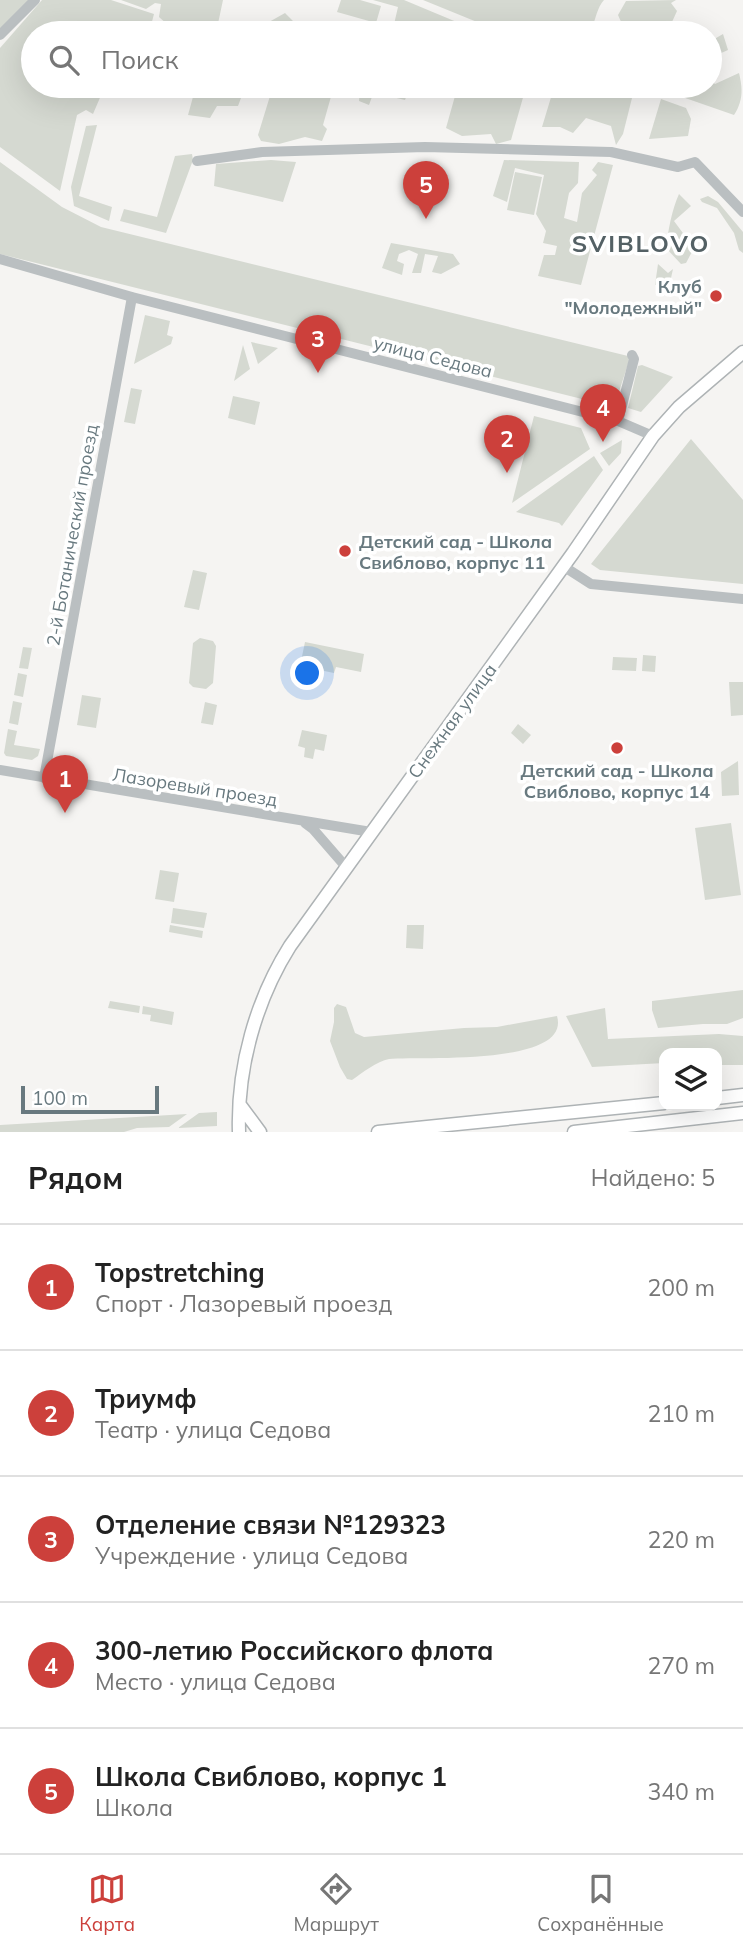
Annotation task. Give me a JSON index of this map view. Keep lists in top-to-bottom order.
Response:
{
  "streets": {
    "main road": ["Снежная улица"],
    "street": ["улица Седова", "2-й Ботанический проезд", "Лазоревый проезд"]
  },
  "crossings": [
    ["улица Седова", "2-й Ботанический проезд"],
    ["улица Седова", "Снежная улица"],
    ["2-й Ботанический проезд", "Лазоревый проезд"],
    ["Снежная улица", "Лазоревый проезд"]
  ],
  "districts": ["SVIBLOVO"],
  "places": ["Клуб \"Молодежный\"", "Детский сад - Школа Свиблово, корпус 11", "Детский сад - Школа Свиблово, корпус 14"],
  "scale_bar": "100 m",
  "page": {
    "search": "Поиск",
    "pins": [
      "5",
      "3",
      "4",
      "2",
      "1"
    ],
    "scale": "100 m",
    "heading": ["Рядом", "Найдено: 5"],
    "list": [
      {
        "mark": "1",
        "name": "Topstretching",
        "note": "Спорт · Лазоревый проезд",
        "value": "200 m"
      },
      {
        "mark": "2",
        "name": "Триумф",
        "note": "Театр · улица Седова",
        "value": "210 m"
      },
      {
        "mark": "3",
        "name": "Отделение связи №129323",
        "note": "Учреждение · улица Седова",
        "value": "220 m"
      },
      {
        "mark": "4",
        "name": "300-летию Российского флота",
        "note": "Место · улица Седова",
        "value": "270 m"
      },
      {
        "mark": "5",
        "name": "Школа Свиблово, корпус 1",
        "note": "Школа",
        "value": "340 m"
      }
    ],
    "nav": ["Карта", "Маршрут", "Сохранённые"]
  }
}
